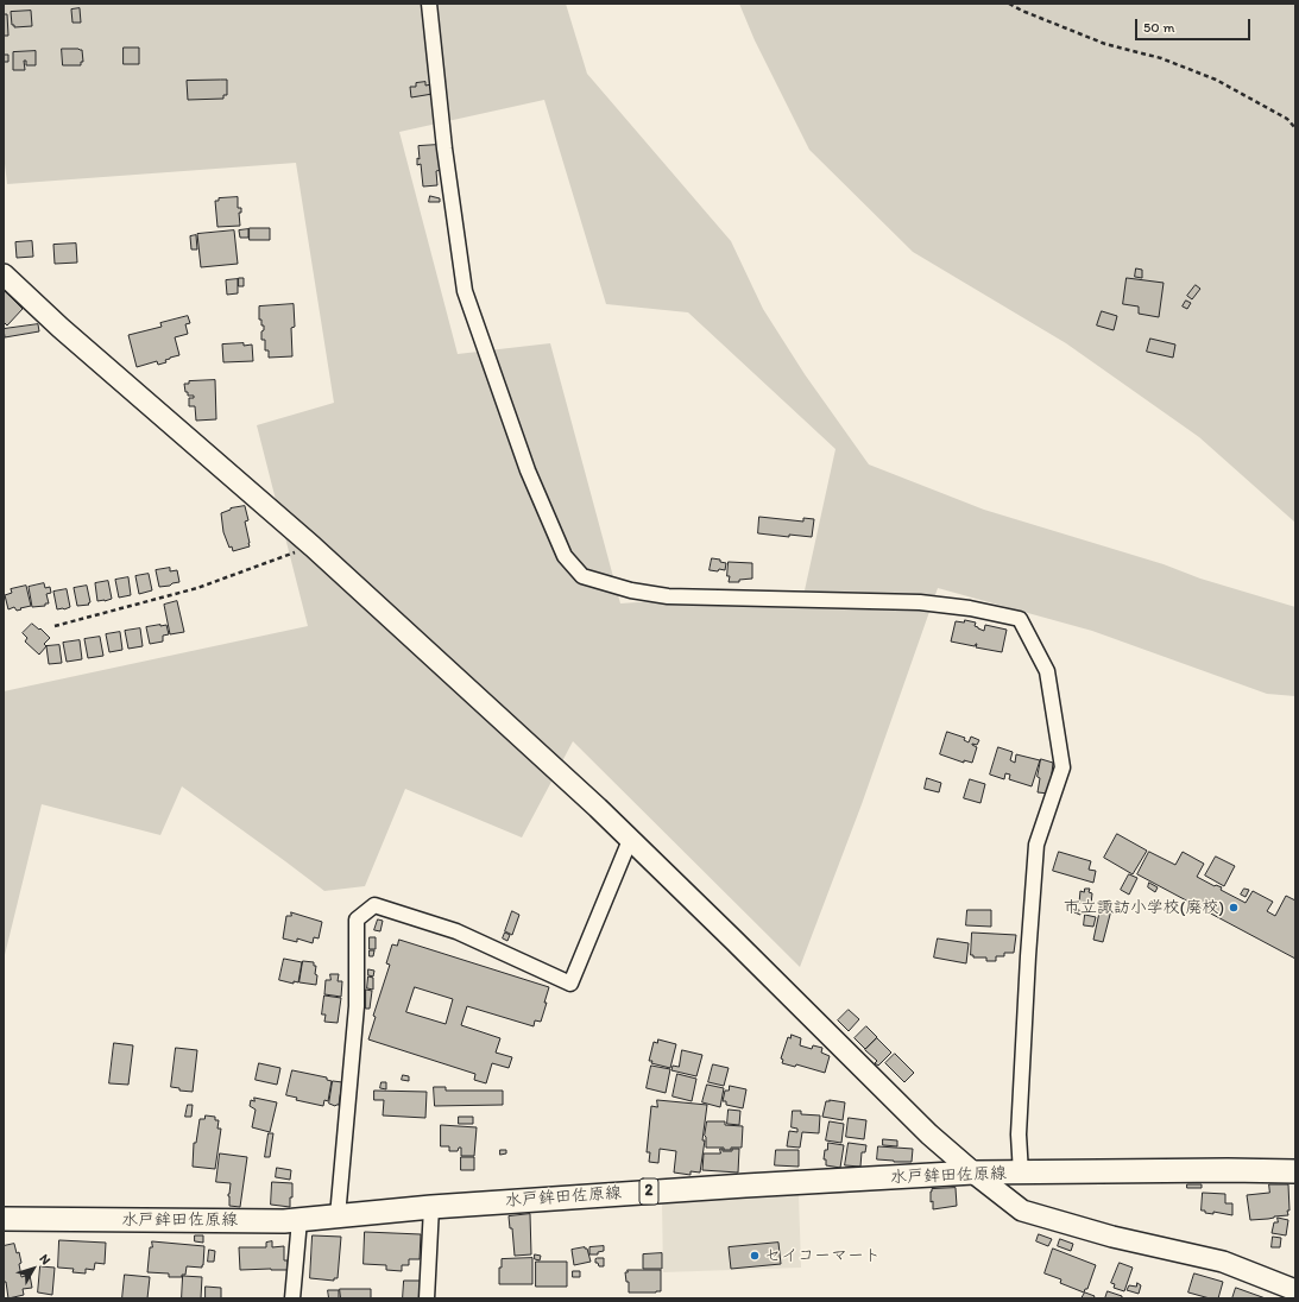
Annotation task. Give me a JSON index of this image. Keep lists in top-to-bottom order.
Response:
{
  "streets": {
    "main road": ["水戸鉾田佐原線", "2"]
  },
  "places": ["市立諏訪小学校(廃校)", "セイコーマート"],
  "scale_bar": "50 m",
  "north": "top right"
}
